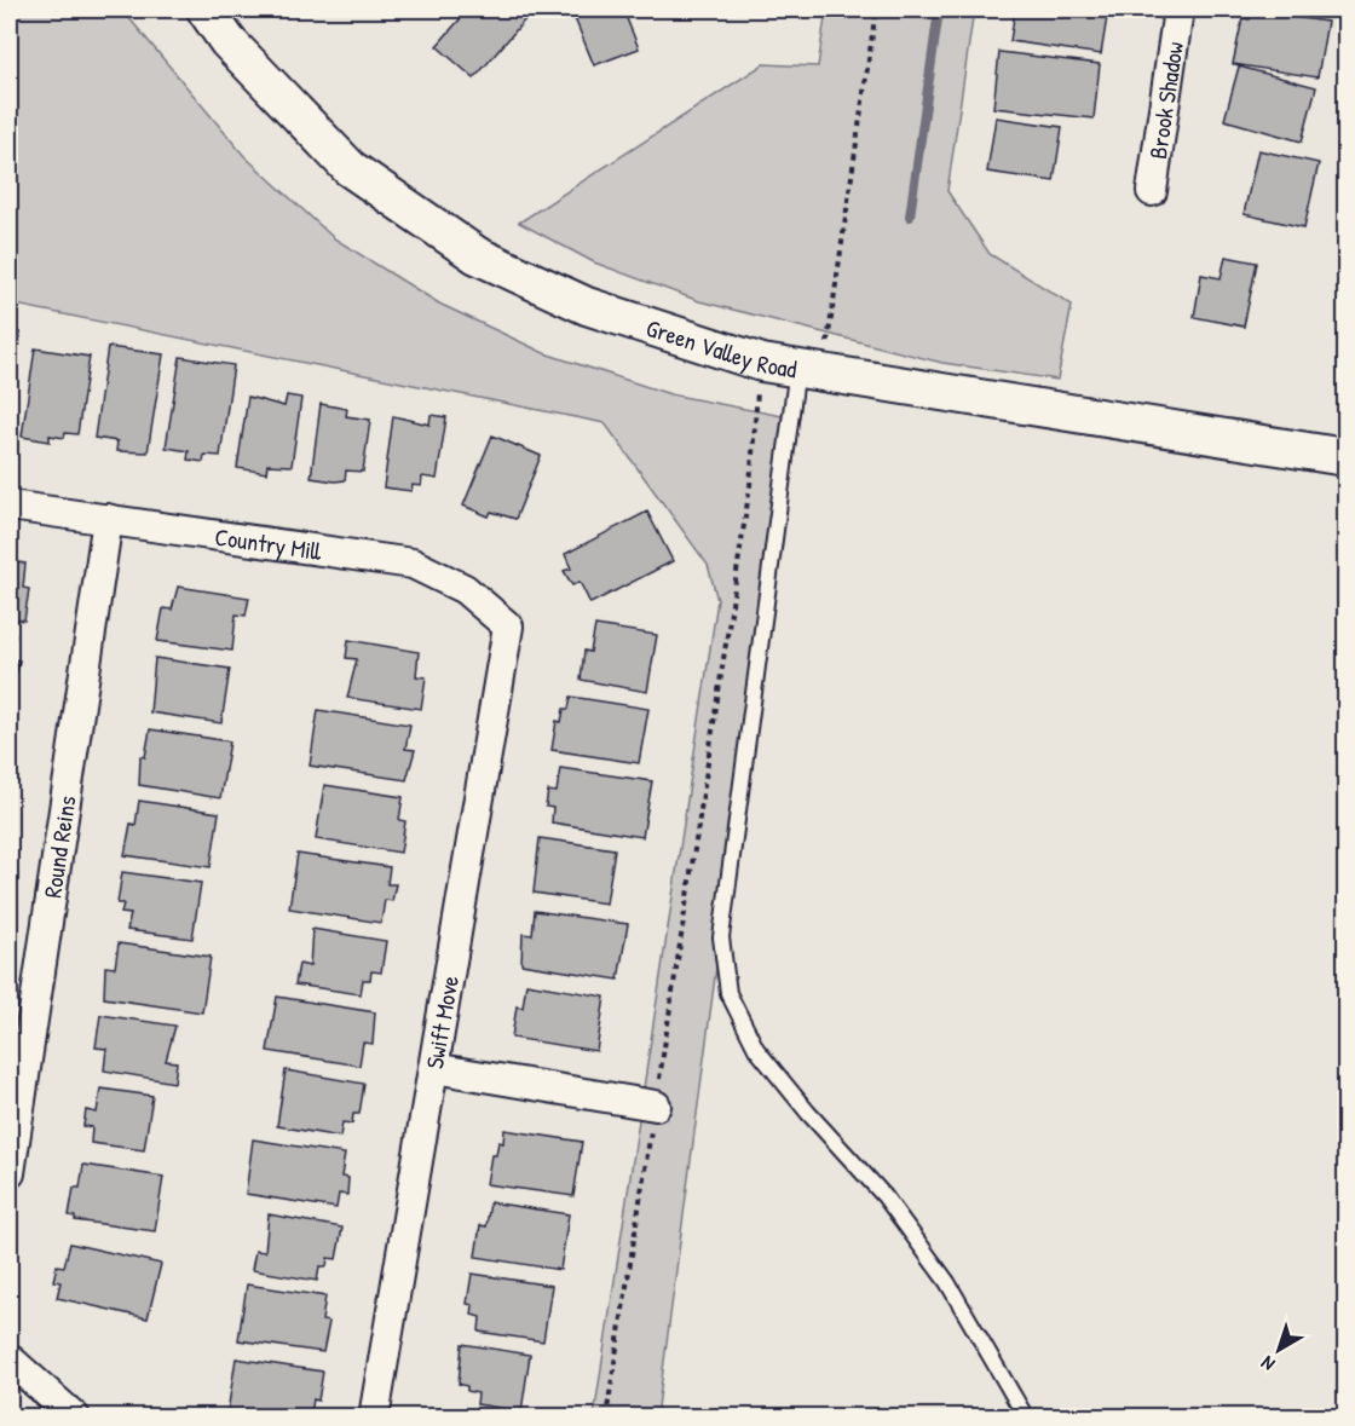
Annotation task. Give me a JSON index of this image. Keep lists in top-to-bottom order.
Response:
{
  "streets": {
    "street": [
      "Brook Shadow",
      "Green Valley Road",
      "Country Mill",
      "Round Reins",
      "Swift Move"
    ]
  },
  "crossings": [
    ["Country Mill", "Round Reins"],
    ["Country Mill", "Swift Move"]
  ],
  "north": "bottom left"
}
